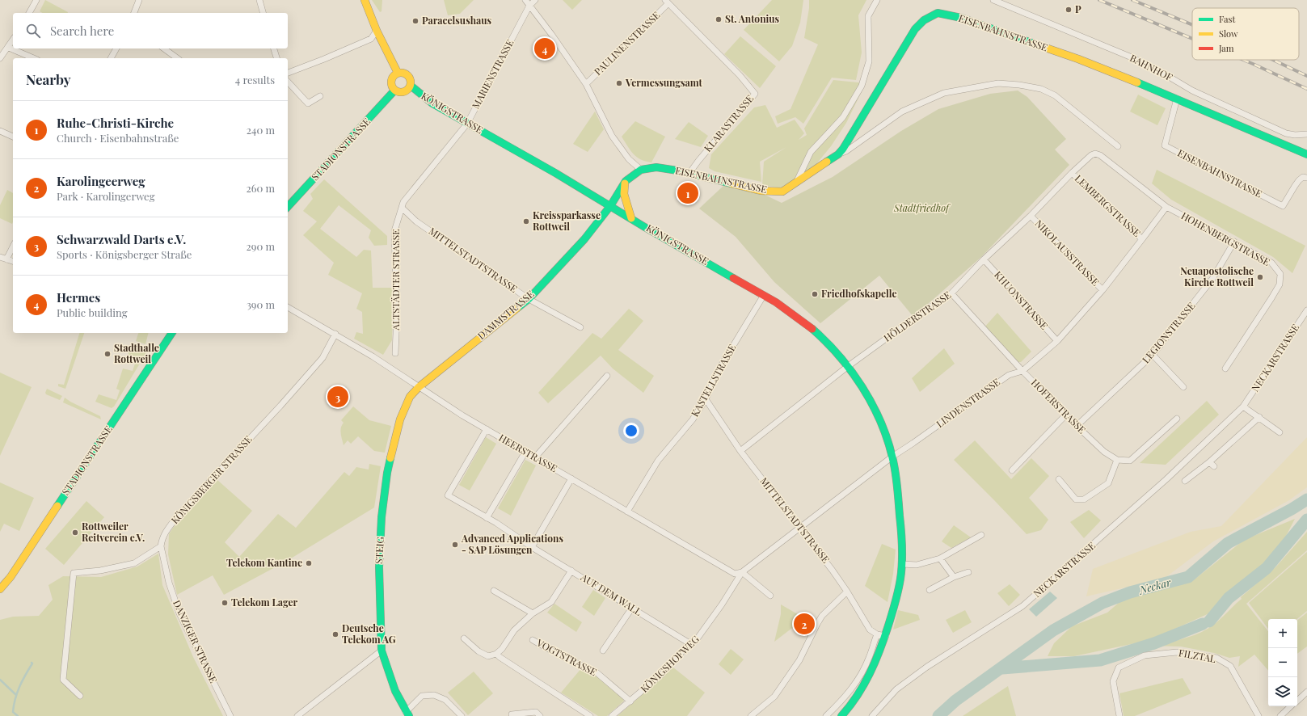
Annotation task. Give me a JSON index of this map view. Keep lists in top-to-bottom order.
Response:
{
  "streets": {
    "street": [
      "EISENBAHNSTRASSE",
      "PAULINENSTRASSE",
      "BAHNHOF",
      "MARIENSTRASSE",
      "KÖNIGSTRASSE",
      "KLARASTRASSE",
      "STADIONSTRASSE",
      "LEMBERGSTRASSE",
      "HOHENBERGSTRASSE",
      "NIKOLAUSSTRASSE",
      "MITTELSTADTSTRASSE",
      "ALTSTÄDTER STRASSE",
      "KHUONSTRASSE",
      "DAMMSTRASSE",
      "HÖLDERSTRASSE",
      "LEGIONSTRASSE",
      "NECKARSTRASSE",
      "KASTELLSTRASSE",
      "LINDENSTRASSE",
      "HOFERSTRASSE",
      "HEERSTRASSE",
      "KÖNIGSBERGER STRASSE",
      "STEIG",
      "AUF DEM WALL",
      "DANZIGER STRASSE",
      "FILZTAL",
      "VOGTSTRASSE",
      "KÖNIGSHOFWEG"
    ]
  },
  "crossings": [
    ["EISENBAHNSTRASSE", "KÖNIGSTRASSE"],
    ["EISENBAHNSTRASSE", "KLARASTRASSE"],
    ["EISENBAHNSTRASSE", "DAMMSTRASSE"],
    ["PAULINENSTRASSE", "KLARASTRASSE"],
    ["MARIENSTRASSE", "KÖNIGSTRASSE"],
    ["MARIENSTRASSE", "MITTELSTADTSTRASSE"],
    ["MARIENSTRASSE", "ALTSTÄDTER STRASSE"],
    ["KÖNIGSTRASSE", "STADIONSTRASSE"],
    ["KÖNIGSTRASSE", "DAMMSTRASSE"],
    ["KÖNIGSTRASSE", "HÖLDERSTRASSE"],
    ["KÖNIGSTRASSE", "KASTELLSTRASSE"],
    ["KÖNIGSTRASSE", "LINDENSTRASSE"],
    ["LEMBERGSTRASSE", "HÖLDERSTRASSE"],
    ["LEMBERGSTRASSE", "LINDENSTRASSE"],
    ["HOHENBERGSTRASSE", "HÖLDERSTRASSE"],
    ["HOHENBERGSTRASSE", "LEGIONSTRASSE"],
    ["HOHENBERGSTRASSE", "LINDENSTRASSE"],
    ["NIKOLAUSSTRASSE", "HÖLDERSTRASSE"],
    ["NIKOLAUSSTRASSE", "LINDENSTRASSE"],
    ["MITTELSTADTSTRASSE", "ALTSTÄDTER STRASSE"],
    ["MITTELSTADTSTRASSE", "DAMMSTRASSE"],
    ["MITTELSTADTSTRASSE", "HÖLDERSTRASSE"],
    ["MITTELSTADTSTRASSE", "KASTELLSTRASSE"],
    ["MITTELSTADTSTRASSE", "LINDENSTRASSE"],
    ["KHUONSTRASSE", "HÖLDERSTRASSE"],
    ["KHUONSTRASSE", "LINDENSTRASSE"],
    ["DAMMSTRASSE", "HEERSTRASSE"],
    ["DAMMSTRASSE", "STEIG"],
    ["HÖLDERSTRASSE", "HOFERSTRASSE"],
    ["LEGIONSTRASSE", "HOFERSTRASSE"],
    ["KASTELLSTRASSE", "HEERSTRASSE"],
    ["LINDENSTRASSE", "HOFERSTRASSE"],
    ["LINDENSTRASSE", "HEERSTRASSE"],
    ["LINDENSTRASSE", "KÖNIGSHOFWEG"],
    ["HEERSTRASSE", "KÖNIGSBERGER STRASSE"],
    ["HEERSTRASSE", "STEIG"],
    ["HEERSTRASSE", "AUF DEM WALL"],
    ["HEERSTRASSE", "KÖNIGSHOFWEG"],
    ["KÖNIGSBERGER STRASSE", "DANZIGER STRASSE"],
    ["AUF DEM WALL", "KÖNIGSHOFWEG"],
    ["VOGTSTRASSE", "KÖNIGSHOFWEG"]
  ],
  "water": ["Neckar"],
  "parks": ["Stadtfriedhof"],
  "places": [
    "P",
    "St. Antonius",
    "Paracelsushaus",
    "Vermessungsamt",
    "Kreissparkasse Rottweil",
    "Neuapostolische Kirche Rottweil",
    "Friedhofskapelle",
    "Stadthalle Rottweil",
    "Rottweiler Reitverein e.V.",
    "Advanced Applications - SAP Lösungen",
    "Telekom Kantine",
    "Telekom Lager",
    "Deutsche Telekom AG"
  ],
  "legend": ["Fast", "Slow", "Jam"],
  "page": {
    "search": "Search here",
    "pins": [
      "4",
      "1",
      "3",
      "2"
    ],
    "heading": ["Nearby", "4 results"],
    "list": [
      {
        "mark": "1",
        "name": "Ruhe-Christi-Kirche",
        "note": "Church · Eisenbahnstraße",
        "value": "240 m"
      },
      {
        "mark": "2",
        "name": "Karolingeerweg",
        "note": "Park · Karolingerweg",
        "value": "260 m"
      },
      {
        "mark": "3",
        "name": "Schwarzwald Darts e.V.",
        "note": "Sports · Königsberger Straße",
        "value": "290 m"
      },
      {
        "mark": "4",
        "name": "Hermes",
        "note": "Public building",
        "value": "390 m"
      }
    ],
    "map_buttons": ["+", "−"]
  }
}
